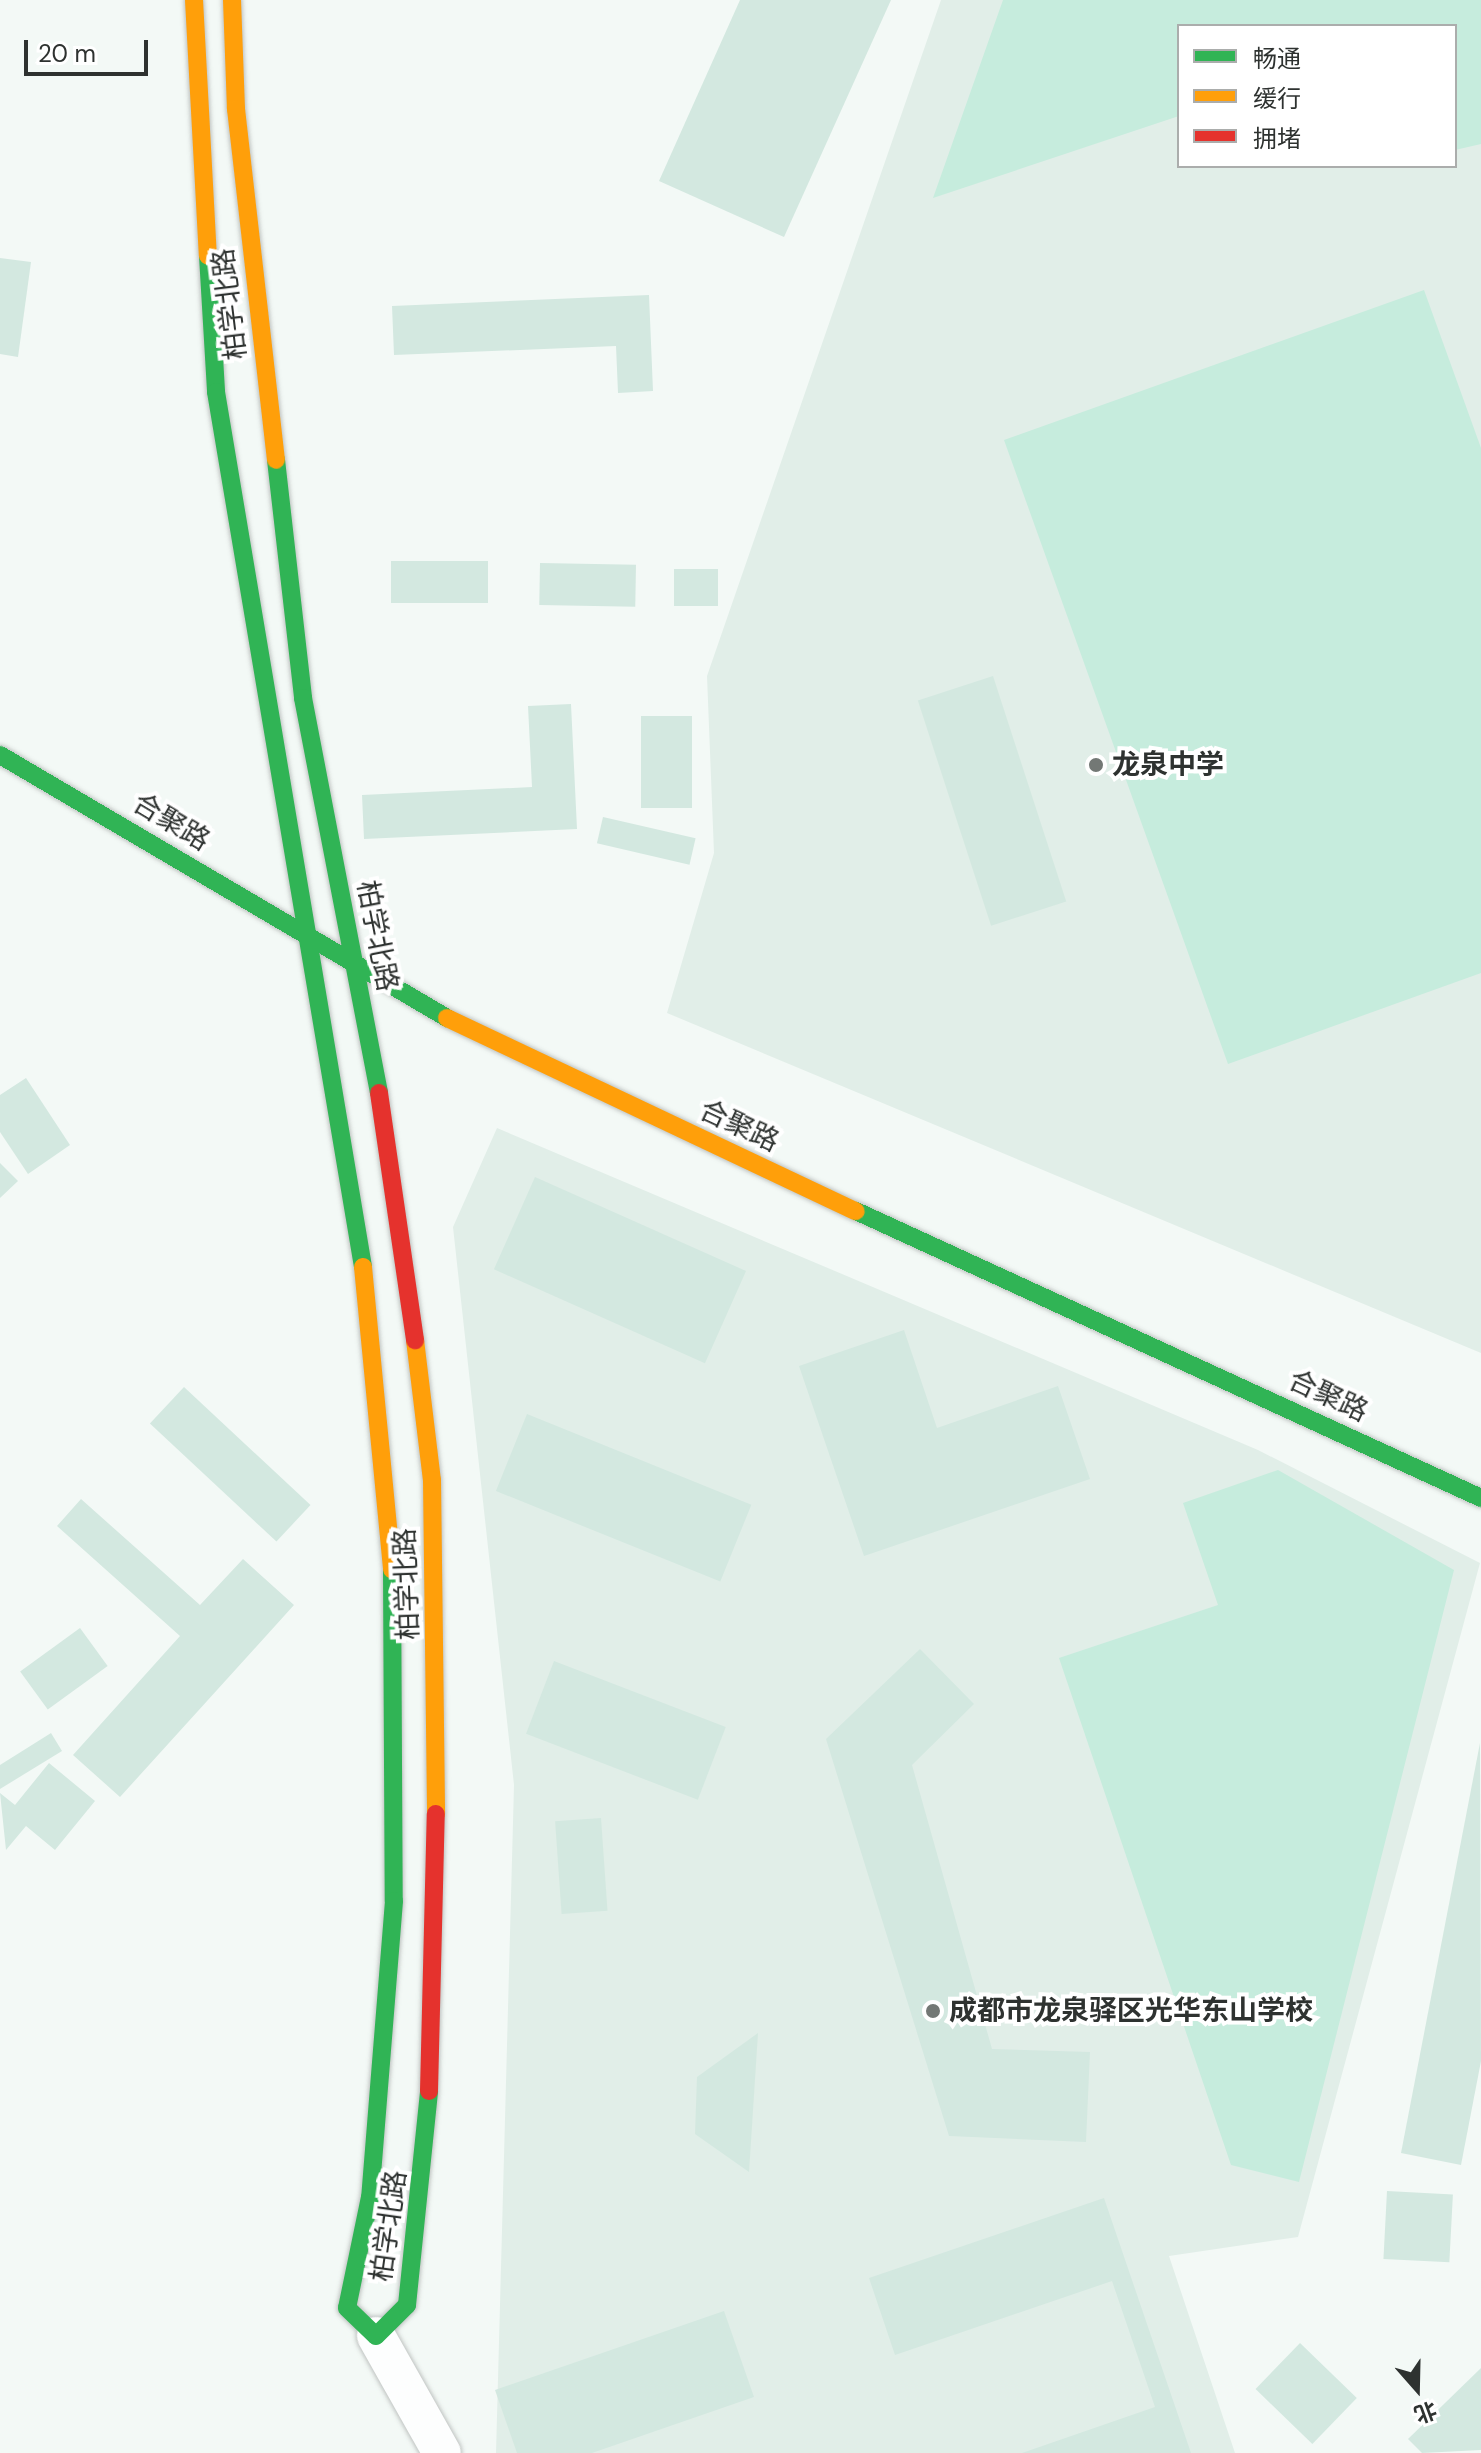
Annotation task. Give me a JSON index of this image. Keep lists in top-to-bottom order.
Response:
{
  "streets": {
    "street": ["柏学北路", "合聚路"]
  },
  "crossings": [
    ["柏学北路", "合聚路"]
  ],
  "places": ["龙泉中学", "成都市龙泉驿区光华东山学校"],
  "legend": ["畅通", "缓行", "拥堵"],
  "scale_bar": "20 m",
  "north": "bottom"
}
